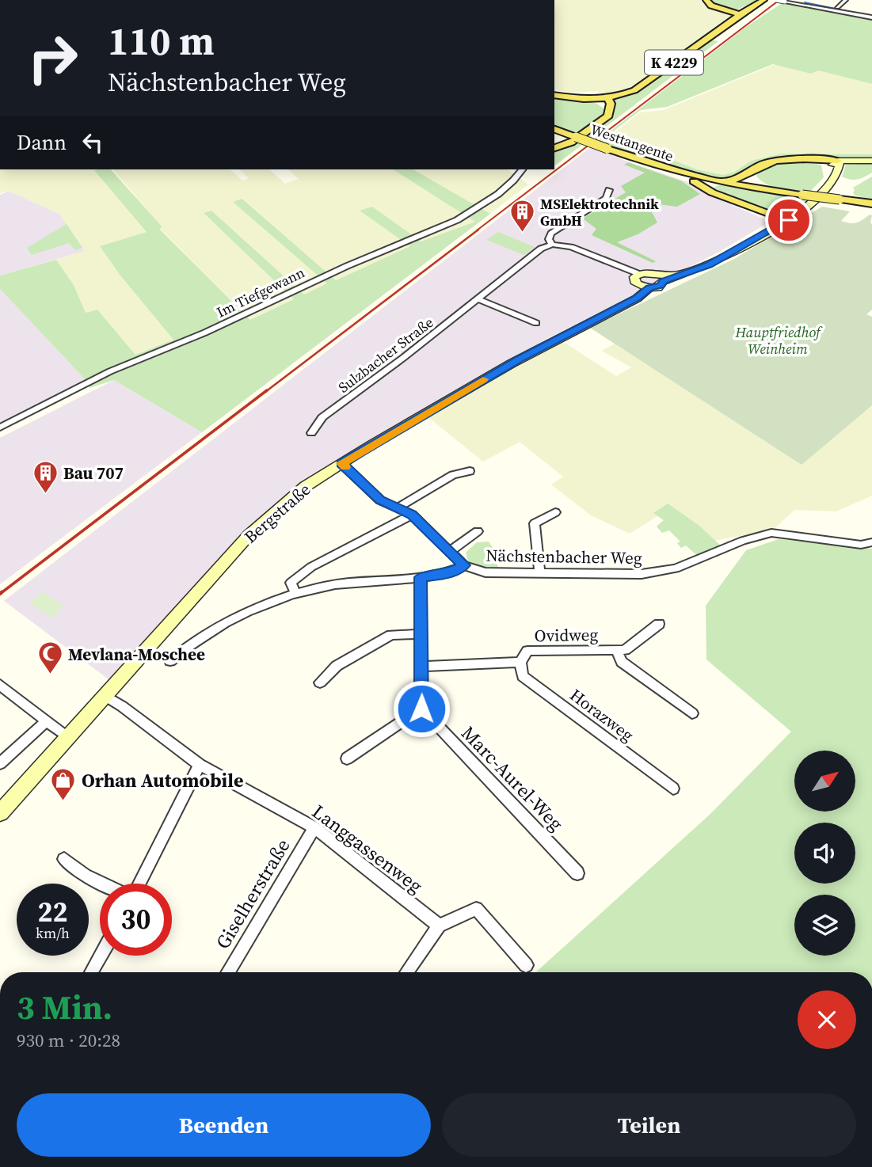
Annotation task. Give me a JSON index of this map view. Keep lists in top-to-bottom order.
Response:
{
  "streets": {
    "main road": ["K 4229", "Westtangente", "Bergstraße"],
    "street": [
      "Im Tiefgewann",
      "Sulzbacher Straße",
      "Nächstenbacher Weg",
      "Ovidweg",
      "Horazweg",
      "Marc-Aurel-Weg",
      "Langgassenweg",
      "Giselherstraße"
    ]
  },
  "crossings": [
    ["Bergstraße", "Langgassenweg"],
    ["Ovidweg", "Horazweg"],
    ["Langgassenweg", "Giselherstraße"]
  ],
  "parks": ["Hauptfriedhof Weinheim"],
  "places": {
    "building": ["MSElektrotechnik GmbH", "Bau 707"],
    "mosque": ["Mevlana-Moschee"],
    "shop": ["Orhan Automobile"]
  },
  "north": "top right",
  "page": {
    "turn": ["110 m", "Nächstenbacher Weg"],
    "then": "Dann",
    "speed": "22 km/h",
    "limit": "30",
    "heading": ["3 Min.", "930 m · 20:28"],
    "buttons": ["Beenden", "Teilen"]
  }
}
